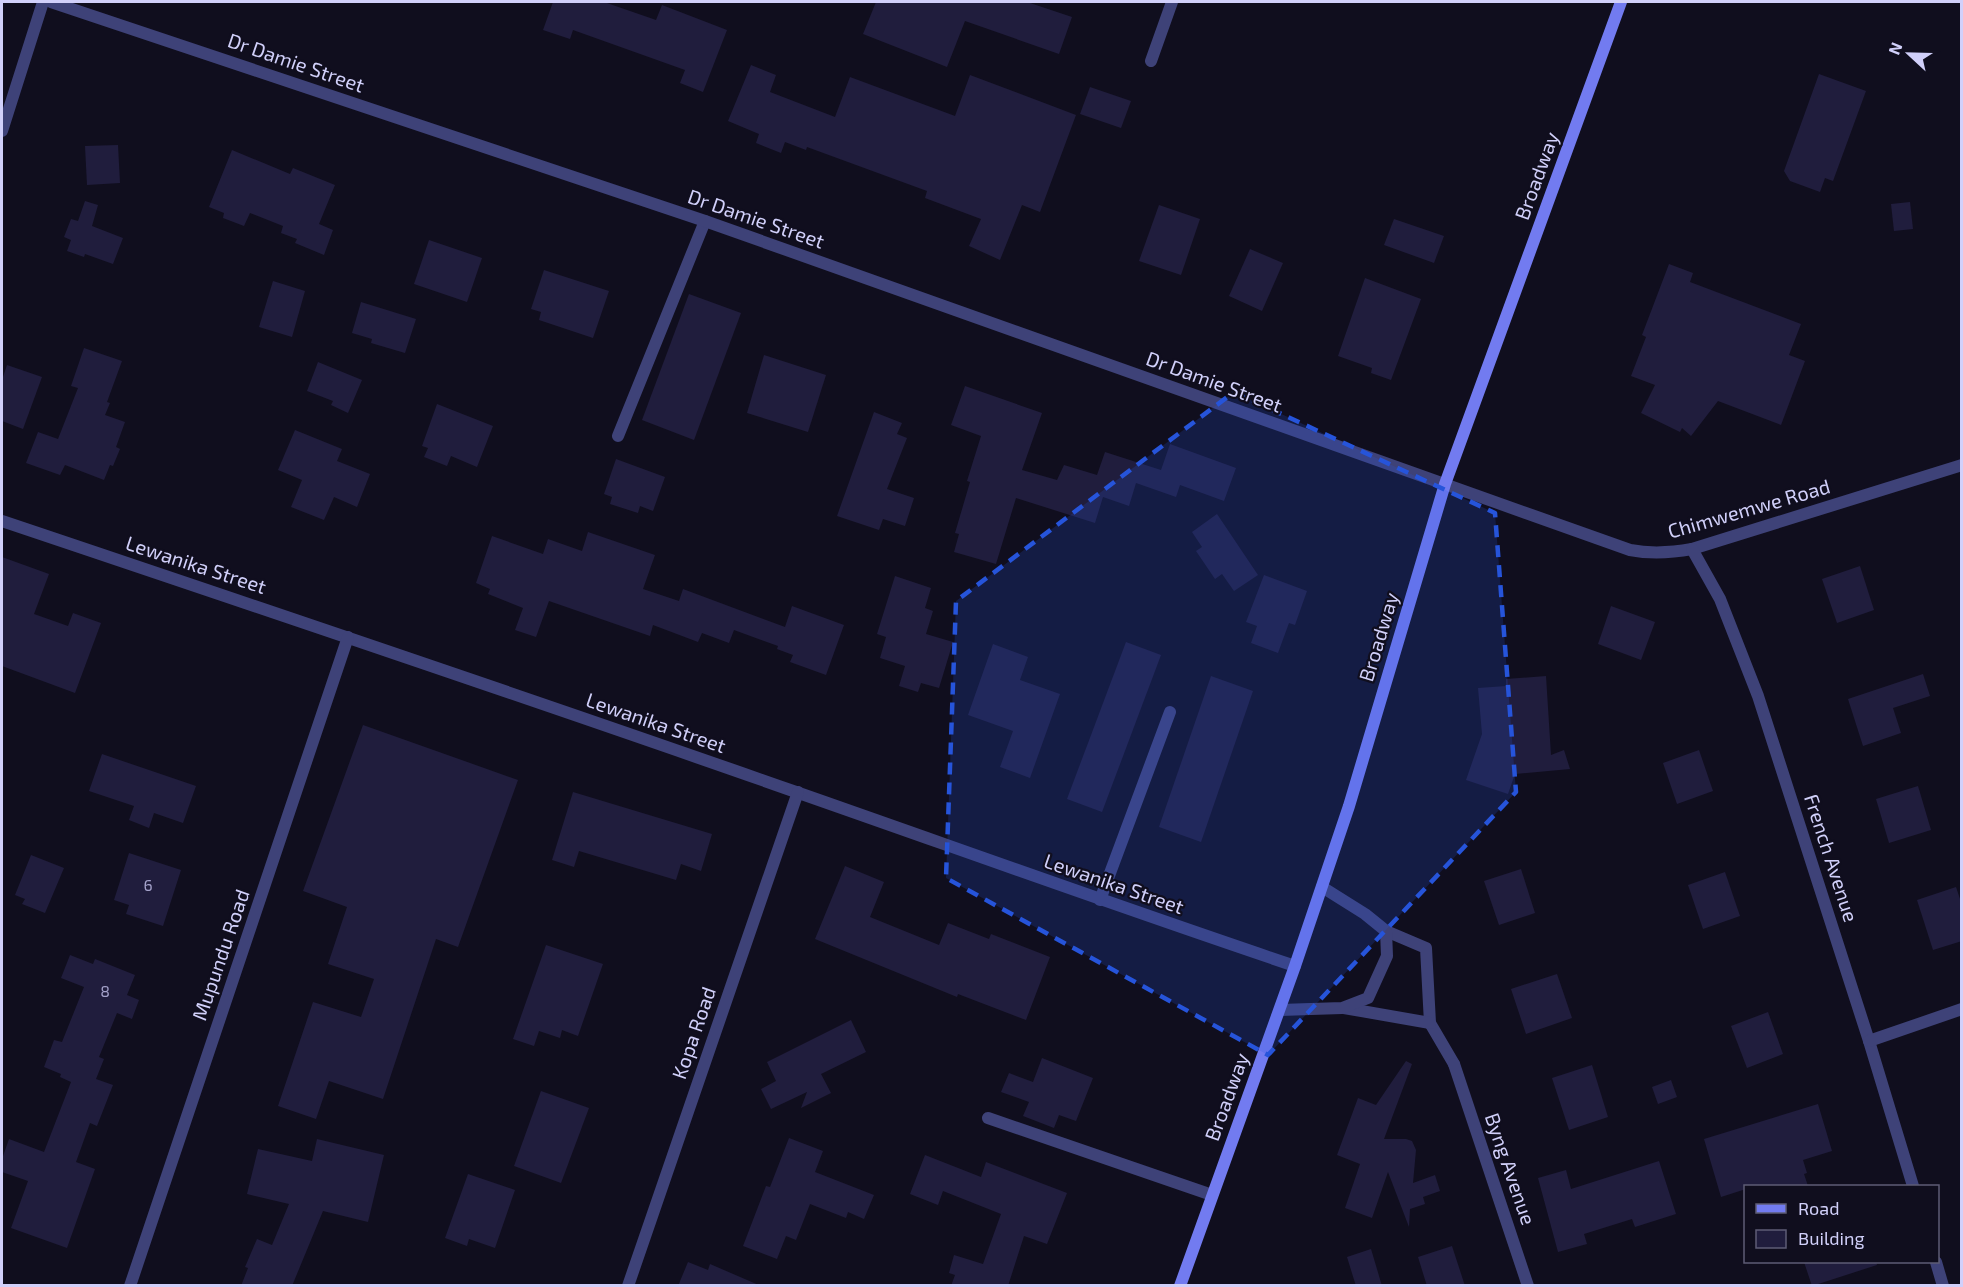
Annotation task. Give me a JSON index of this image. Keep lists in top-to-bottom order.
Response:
{
  "streets": {
    "main road": ["Broadway"],
    "street": [
      "Dr Damie Street",
      "Chimwemwe Road",
      "Lewanika Street",
      "French Avenue",
      "Mupundu Road",
      "Kopa Road",
      "Byng Avenue"
    ]
  },
  "crossings": [
    ["Dr Damie Street", "Broadway"],
    ["Dr Damie Street", "Chimwemwe Road"],
    ["Broadway", "Chimwemwe Road"],
    ["Broadway", "Lewanika Street"],
    ["Chimwemwe Road", "French Avenue"],
    ["Lewanika Street", "Mupundu Road"],
    ["Lewanika Street", "Kopa Road"]
  ],
  "house_numbers": ["6", "8"],
  "legend": ["Road", "Building"],
  "north": "left"
}
